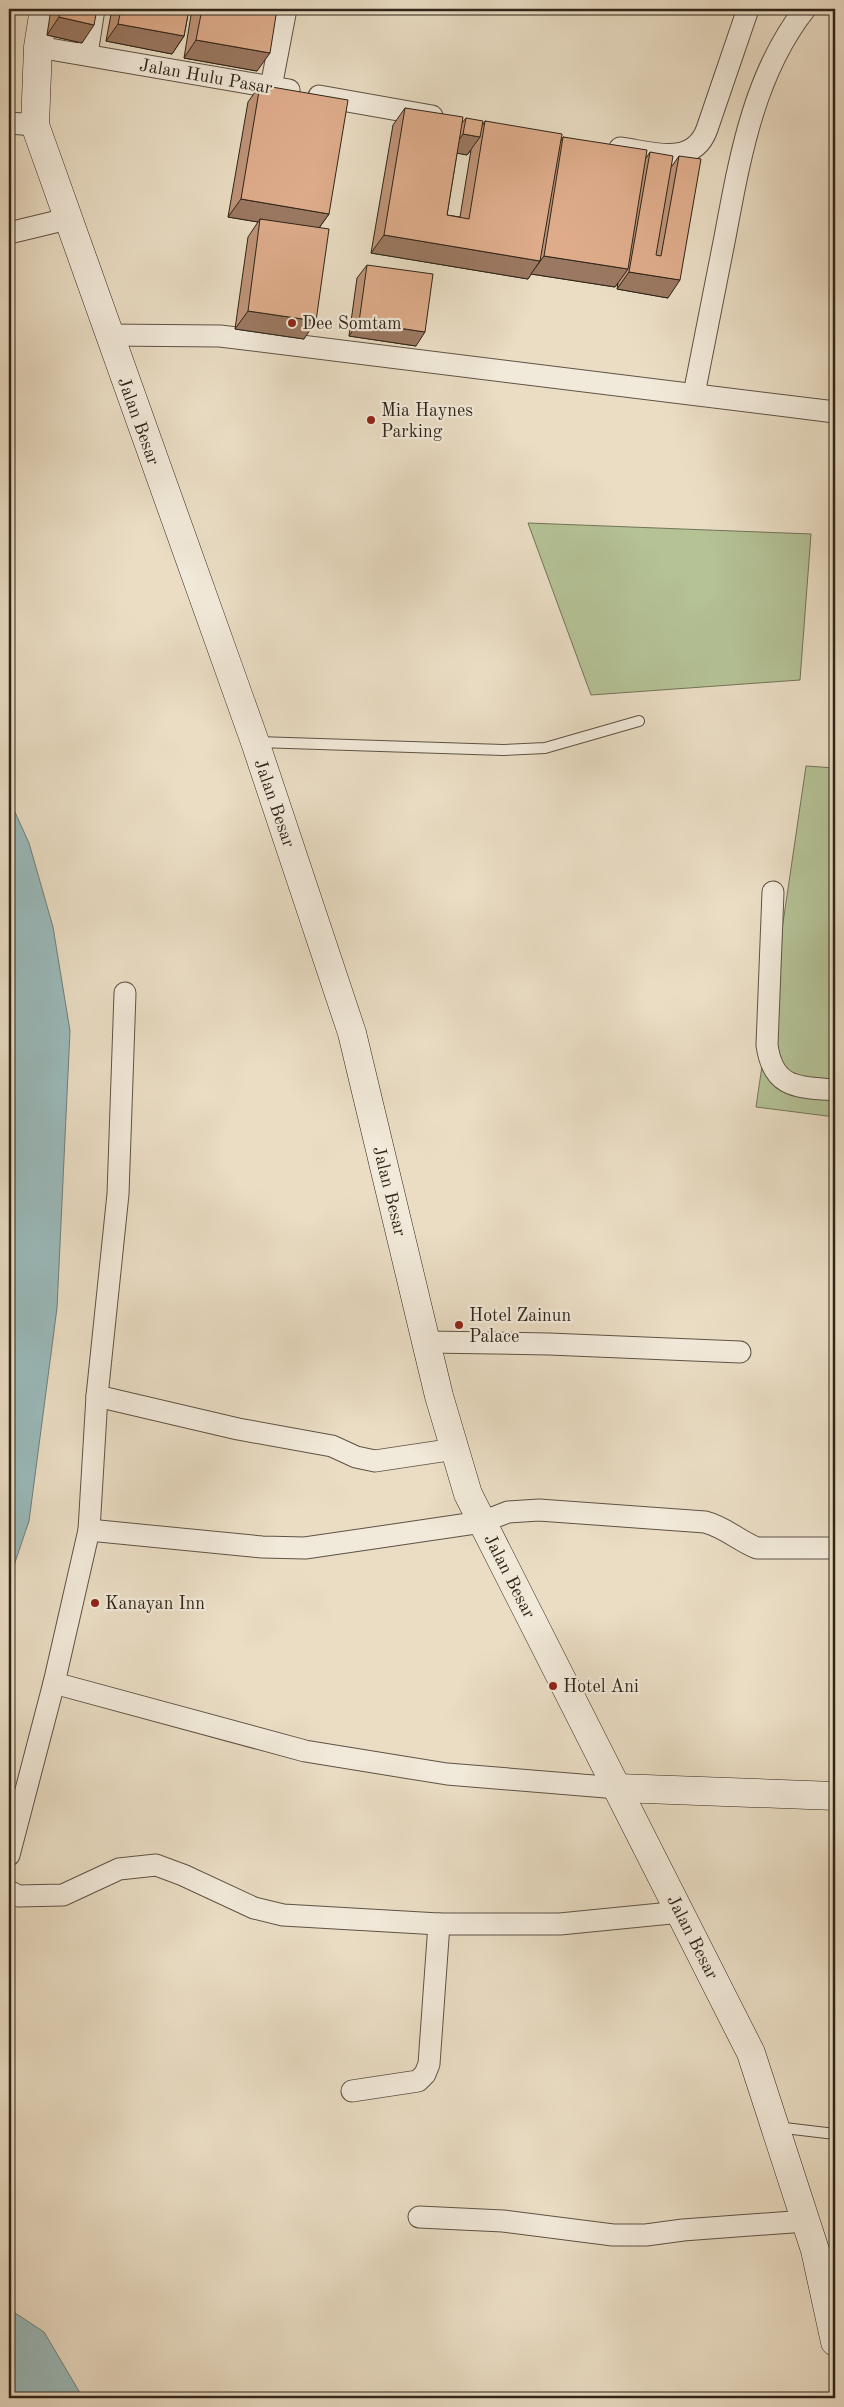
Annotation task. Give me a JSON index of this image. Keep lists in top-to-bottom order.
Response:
{
  "streets": {
    "main road": ["Jalan Besar"],
    "street": ["Jalan Hulu Pasar"]
  },
  "crossings": [
    ["Jalan Hulu Pasar", "Jalan Besar"]
  ],
  "places": [
    "Dee Somtam",
    "Mia Haynes Parking",
    "Hotel Zainun Palace",
    "Kanayan Inn",
    "Hotel Ani"
  ]
}
